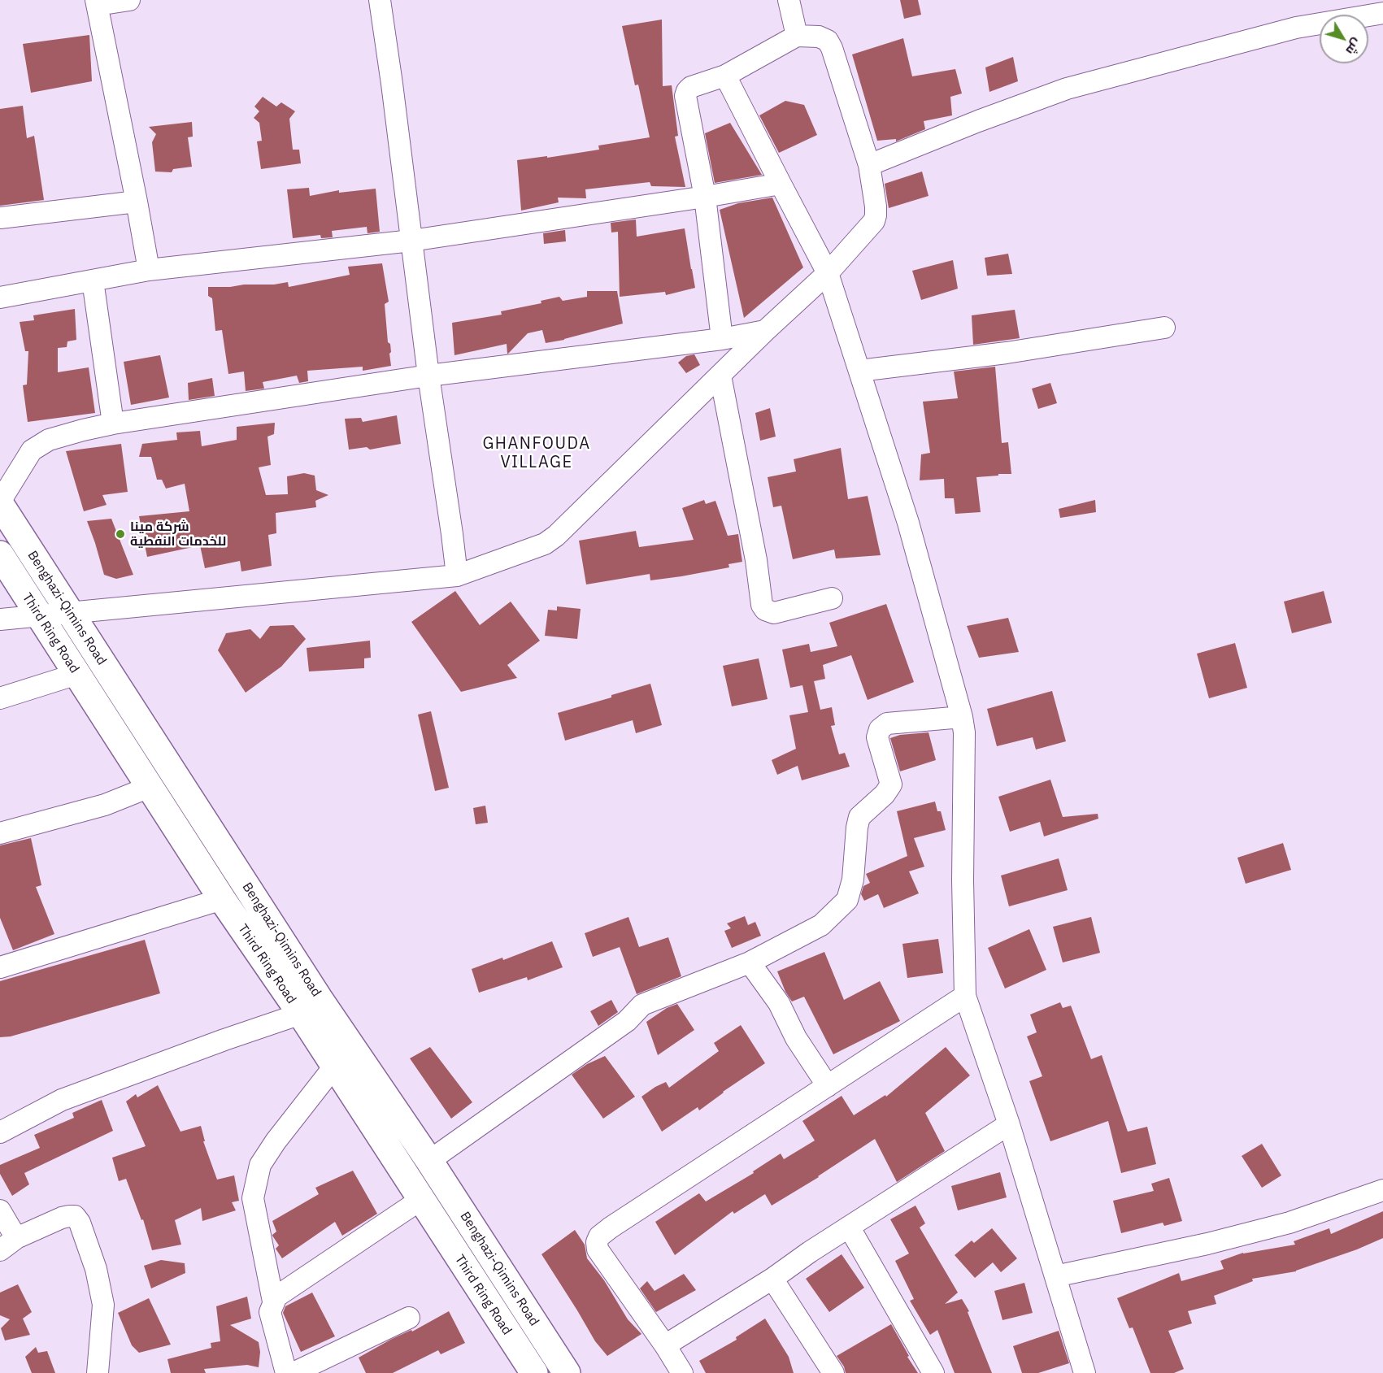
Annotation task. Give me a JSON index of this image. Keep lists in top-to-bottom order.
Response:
{
  "streets": {
    "main road": ["Benghazi-Qimins Road", "Third Ring Road"]
  },
  "districts": ["GHANFOUDA VILLAGE"],
  "places": ["شركة مينا للخدمات النفطية"],
  "north": "bottom right"
}
